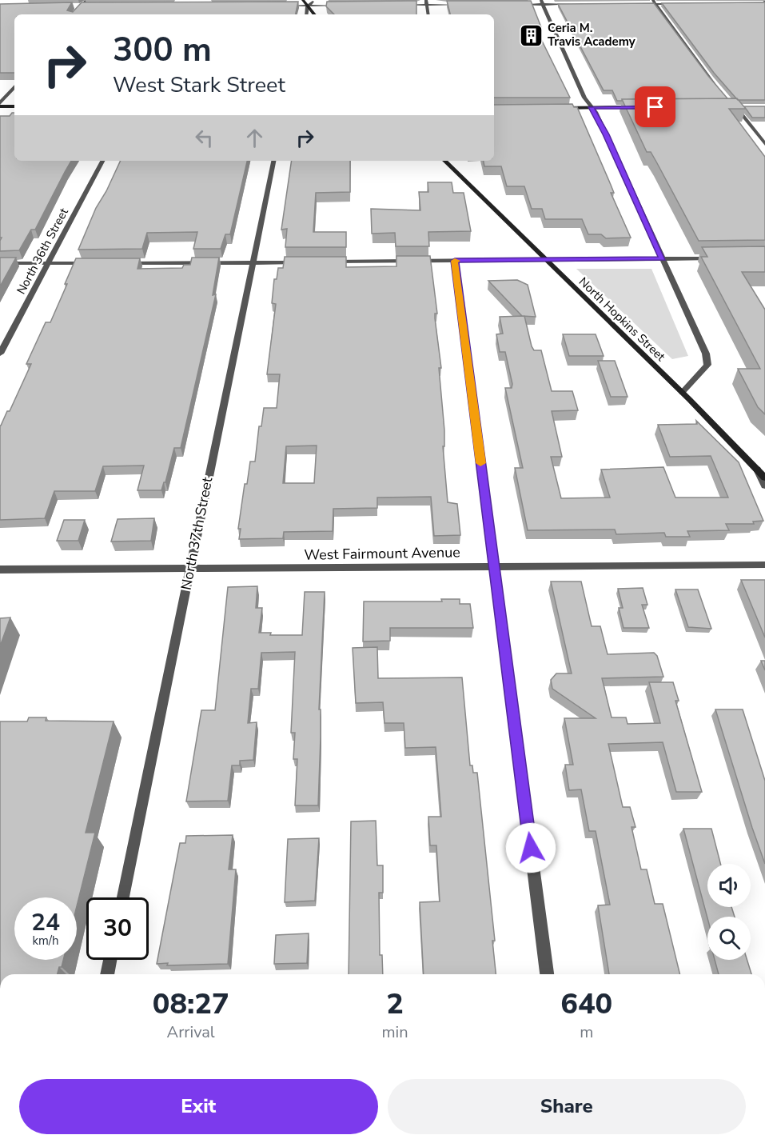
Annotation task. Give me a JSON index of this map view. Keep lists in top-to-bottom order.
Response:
{
  "streets": {
    "main road": ["North Hopkins Street"],
    "street": ["North 36th Street", "North 37th Street", "West Fairmount Avenue"]
  },
  "crossings": [
    ["North 37th Street", "West Fairmount Avenue"]
  ],
  "places": {
    "building": ["Ceria M. Travis Academy"]
  },
  "page": {
    "turn": ["300 m", "West Stark Street"],
    "speed": "24 km/h",
    "limit": "30",
    "eta": [
      "08:27",
      "Arrival",
      "2",
      "min",
      "640",
      "m"
    ],
    "buttons": ["Exit", "Share"]
  }
}
